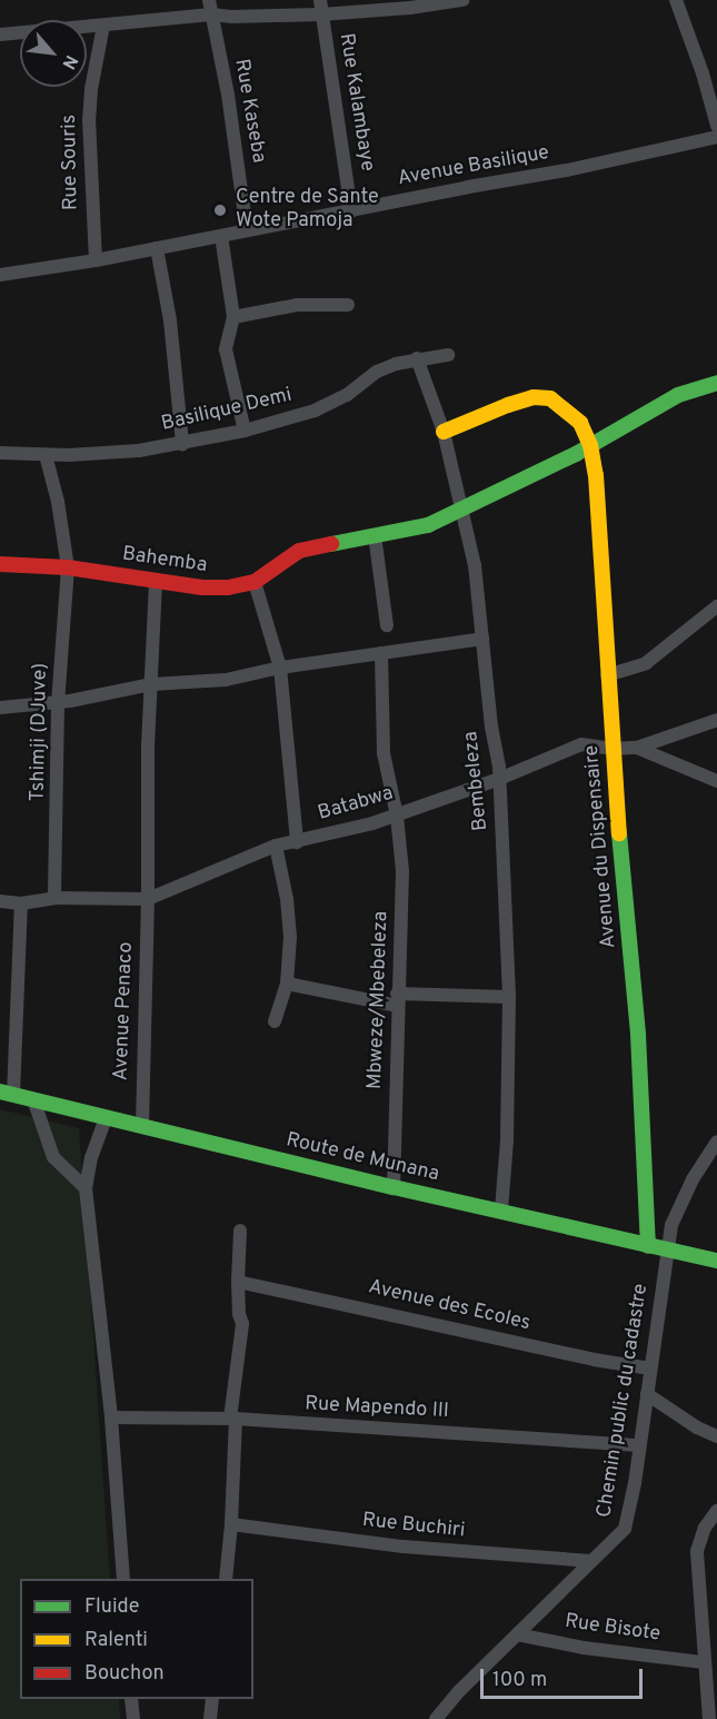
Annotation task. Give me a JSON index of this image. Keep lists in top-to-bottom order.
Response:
{
  "streets": {
    "street": [
      "Rue Kalambaye",
      "Rue Kaseba",
      "Rue Souris",
      "Avenue Basilique",
      "Basilique Demi",
      "Bahemba",
      "Tshimji (DJuve)",
      "Bembeleza",
      "Batabwa",
      "Avenue du Dispensaire",
      "Mbweze/Mbebeleza",
      "Avenue Penaco",
      "Route de Munana",
      "Avenue des Ecoles",
      "Chemin public du cadastre",
      "Rue Mapendo III",
      "Rue Buchiri",
      "Rue Bisote"
    ]
  },
  "crossings": [
    ["Rue Kalambaye", "Avenue Basilique"],
    ["Rue Kaseba", "Avenue Basilique"],
    ["Rue Souris", "Avenue Basilique"],
    ["Basilique Demi", "Tshimji (DJuve)"],
    ["Basilique Demi", "Bembeleza"],
    ["Bahemba", "Tshimji (DJuve)"],
    ["Bahemba", "Avenue Penaco"],
    ["Tshimji (DJuve)", "Batabwa"],
    ["Bembeleza", "Batabwa"],
    ["Bembeleza", "Route de Munana"],
    ["Batabwa", "Avenue du Dispensaire"],
    ["Batabwa", "Mbweze/Mbebeleza"],
    ["Batabwa", "Avenue Penaco"],
    ["Avenue du Dispensaire", "Route de Munana"],
    ["Mbweze/Mbebeleza", "Route de Munana"],
    ["Avenue Penaco", "Route de Munana"],
    ["Route de Munana", "Chemin public du cadastre"],
    ["Avenue des Ecoles", "Chemin public du cadastre"],
    ["Chemin public du cadastre", "Rue Mapendo III"],
    ["Chemin public du cadastre", "Rue Buchiri"],
    ["Chemin public du cadastre", "Rue Bisote"]
  ],
  "places": ["Centre de Sante Wote Pamoja"],
  "legend": ["Fluide", "Ralenti", "Bouchon"],
  "scale_bar": "100 m",
  "north": "bottom right"
}
